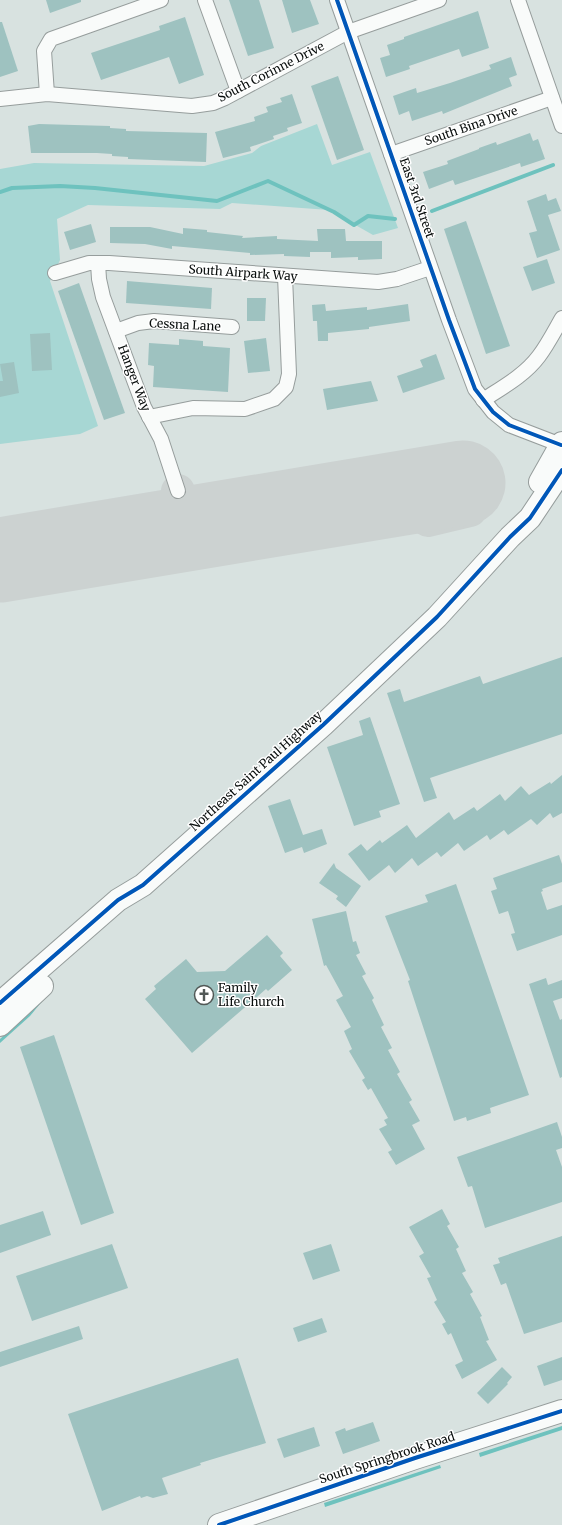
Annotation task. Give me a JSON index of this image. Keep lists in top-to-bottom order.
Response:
{
  "streets": {
    "main road": ["Northeast Saint Paul Highway", "South Springbrook Road"],
    "street": [
      "South Corinne Drive",
      "South Bina Drive",
      "East 3rd Street",
      "South Airpark Way",
      "Cessna Lane",
      "Hanger Way"
    ]
  },
  "crossings": [
    ["South Corinne Drive", "East 3rd Street"],
    ["South Bina Drive", "East 3rd Street"],
    ["East 3rd Street", "South Airpark Way"],
    ["South Airpark Way", "Hanger Way"],
    ["Cessna Lane", "Hanger Way"]
  ],
  "places": {
    "church": ["Family Life Church"]
  }
}
